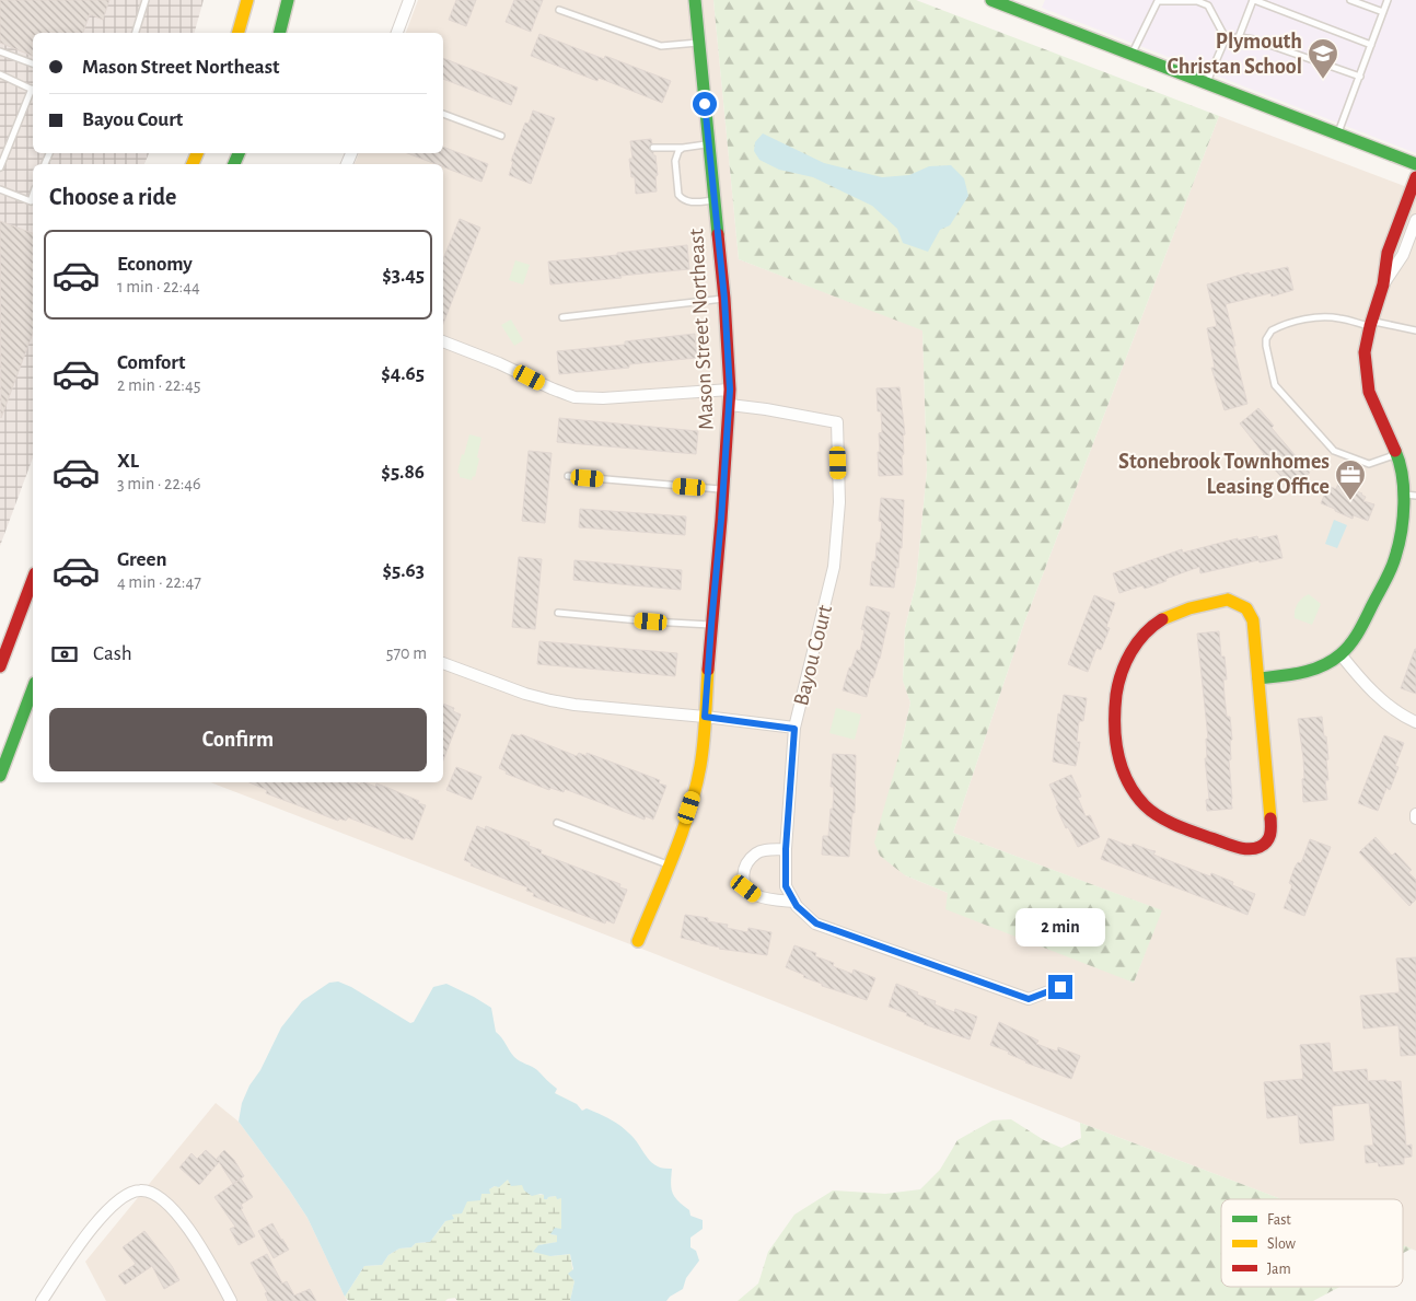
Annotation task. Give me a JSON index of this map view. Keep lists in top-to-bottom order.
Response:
{
  "streets": {
    "main road": ["Mason Street Northeast"],
    "street": ["Bayou Court"]
  },
  "crossings": [
    ["Mason Street Northeast", "Bayou Court"]
  ],
  "places": {
    "school or university": ["Plymouth Christan School"],
    "office": ["Stonebrook Townhomes Leasing Office"]
  },
  "legend": ["Fast", "Slow", "Jam"],
  "page": {
    "banner": ["Mason Street Northeast", "Bayou Court"],
    "heading": "Choose a ride",
    "list": [
      {
        "name": "Economy",
        "note": "1 min · 22:44",
        "value": "$3.45"
      },
      {
        "name": "Comfort",
        "note": "2 min · 22:45",
        "value": "$4.65"
      },
      {
        "name": "XL",
        "note": "3 min · 22:46",
        "value": "$5.86"
      },
      {
        "name": "Green",
        "note": "4 min · 22:47",
        "value": "$5.63"
      }
    ],
    "pay": ["Cash", "570 m"],
    "buttons": "Confirm",
    "bubble": "2 min"
  }
}
